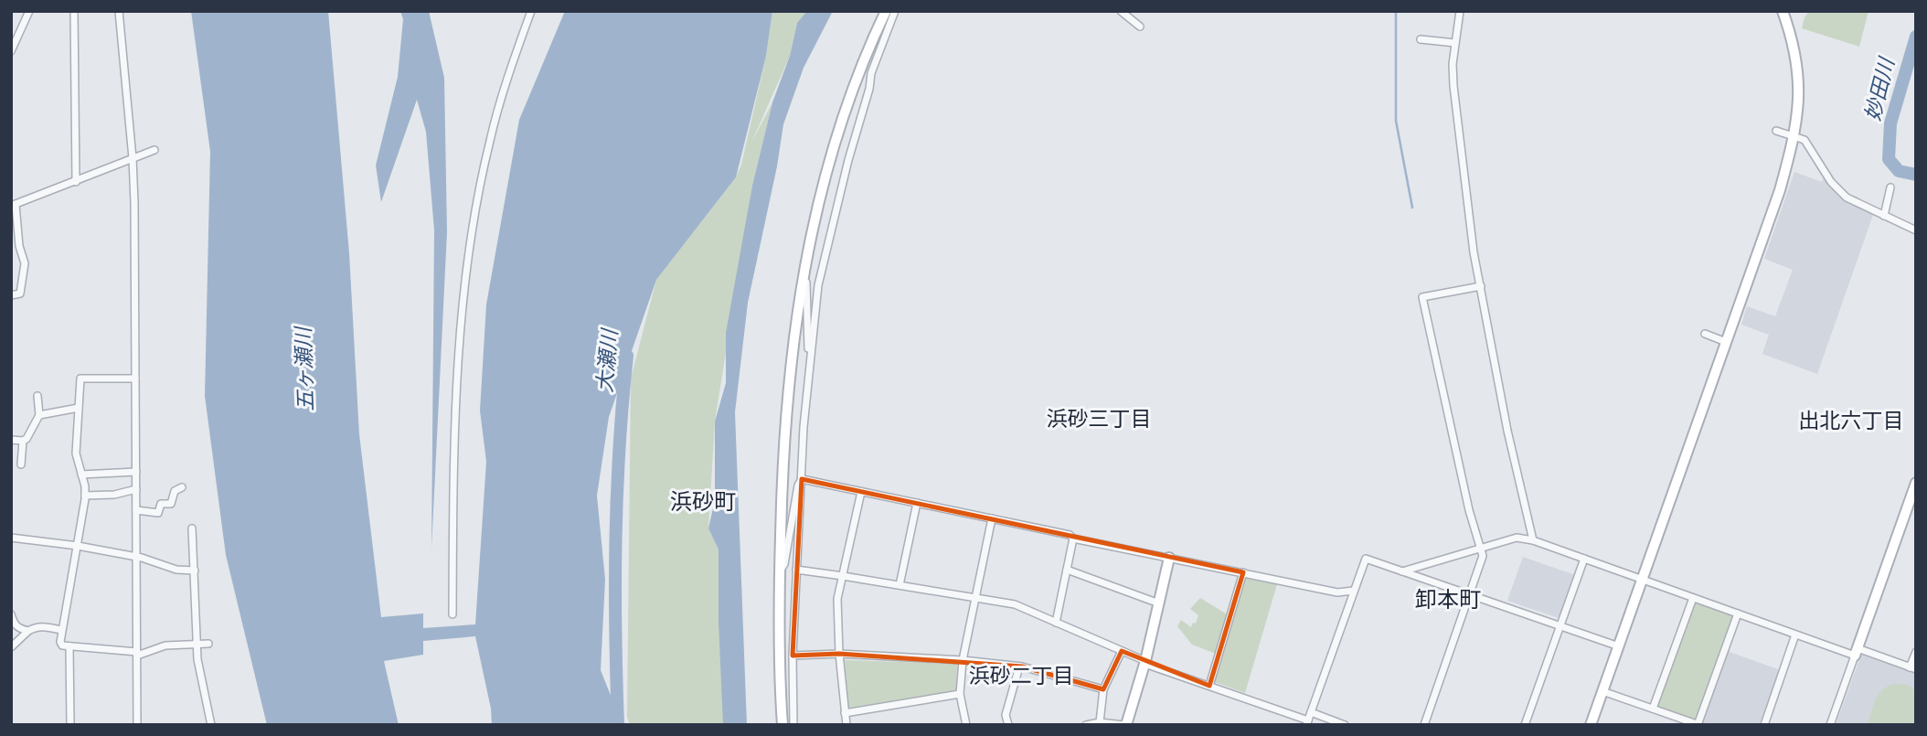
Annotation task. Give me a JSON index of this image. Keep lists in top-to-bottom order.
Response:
{
  "districts": [
    "浜砂三丁目",
    "出北六丁目",
    "浜砂町",
    "卸本町",
    "浜砂二丁目"
  ],
  "water": ["妙田川", "大瀬川", "五ヶ瀬川"]
}
